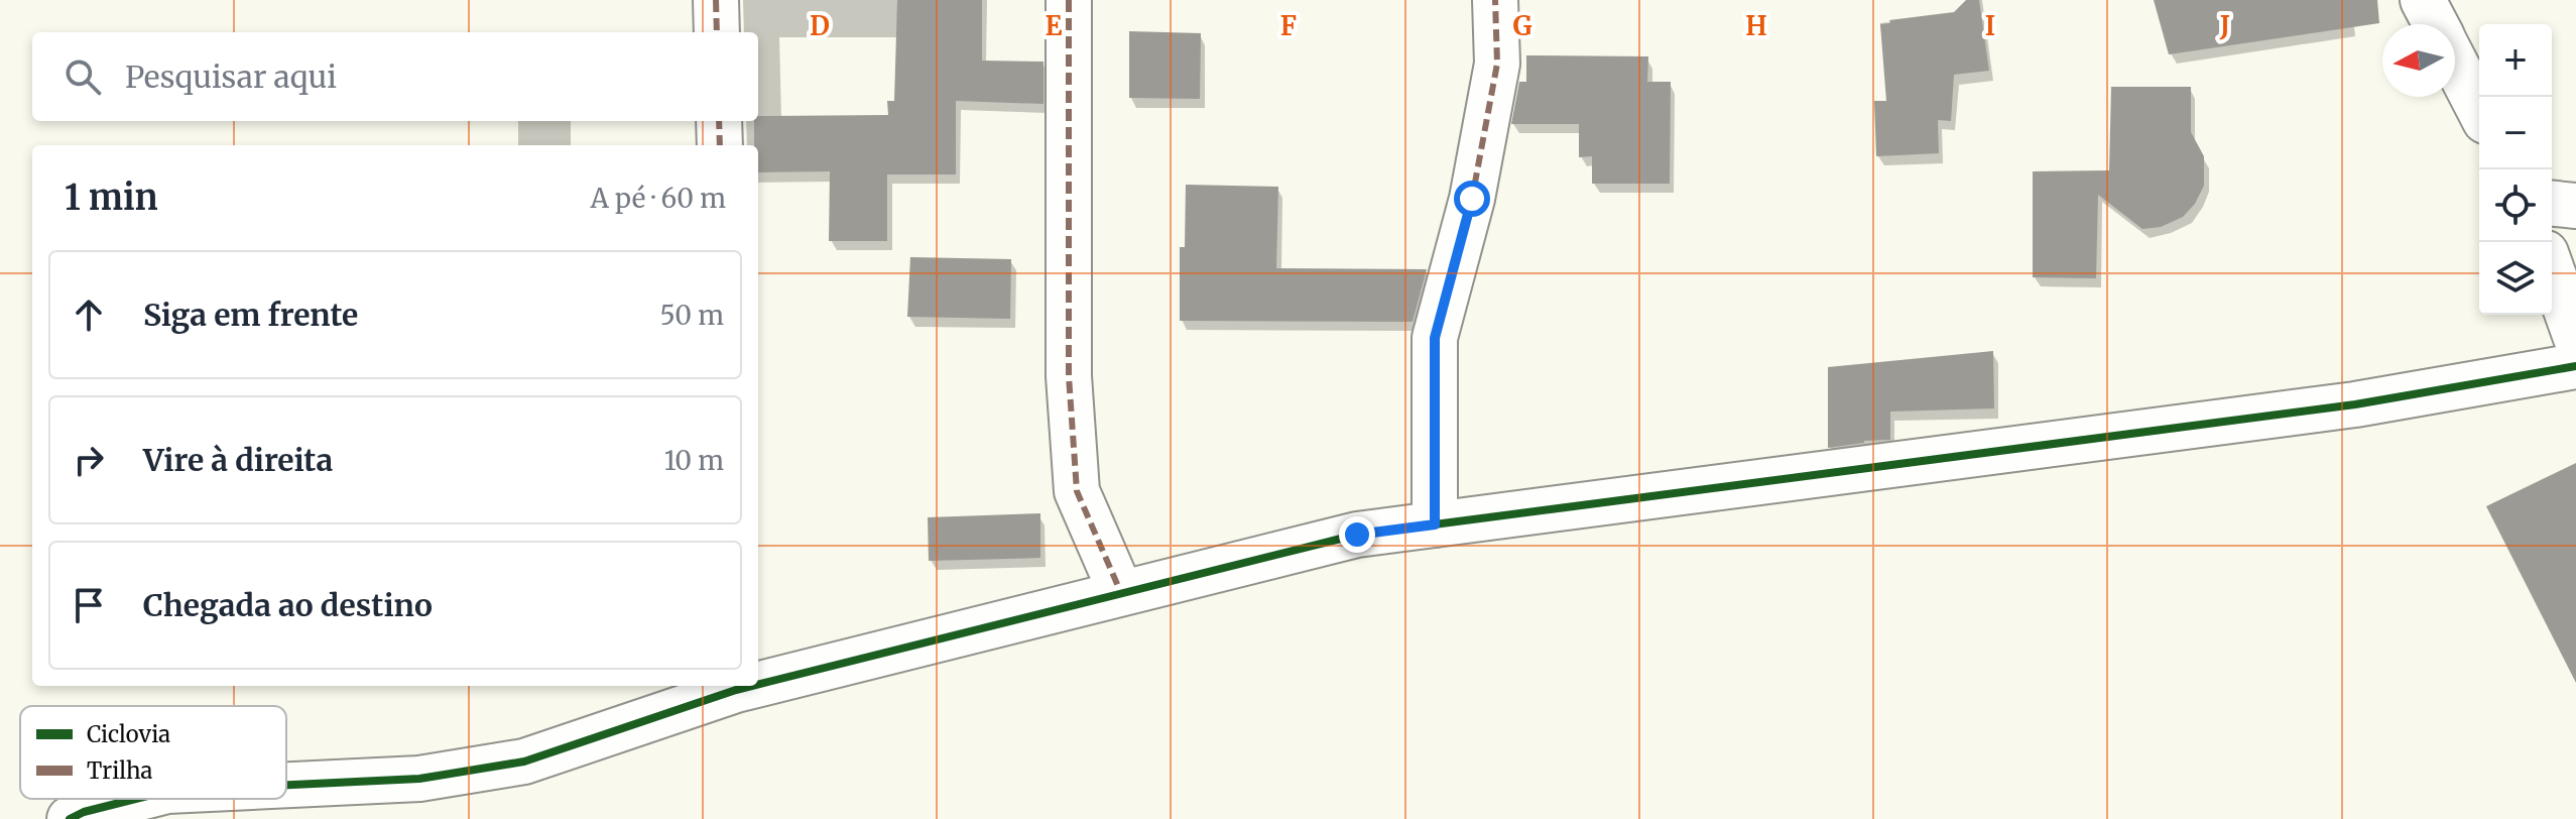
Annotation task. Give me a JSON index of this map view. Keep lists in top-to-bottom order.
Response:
{
  "legend": ["Ciclovia", "Trilha"],
  "north": "left",
  "page": {
    "map_buttons": ["+", "−"],
    "search": "Pesquisar aqui",
    "heading": ["1 min", "A pé · 60 m"],
    "list": [
      ["Siga em frente", "50 m"],
      ["Vire à direita", "10 m"],
      "Chegada ao destino"
    ]
  },
  "grid": {
    "columns": [
      "D",
      "E",
      "F",
      "G",
      "H",
      "I",
      "J"
    ]
  }
}
